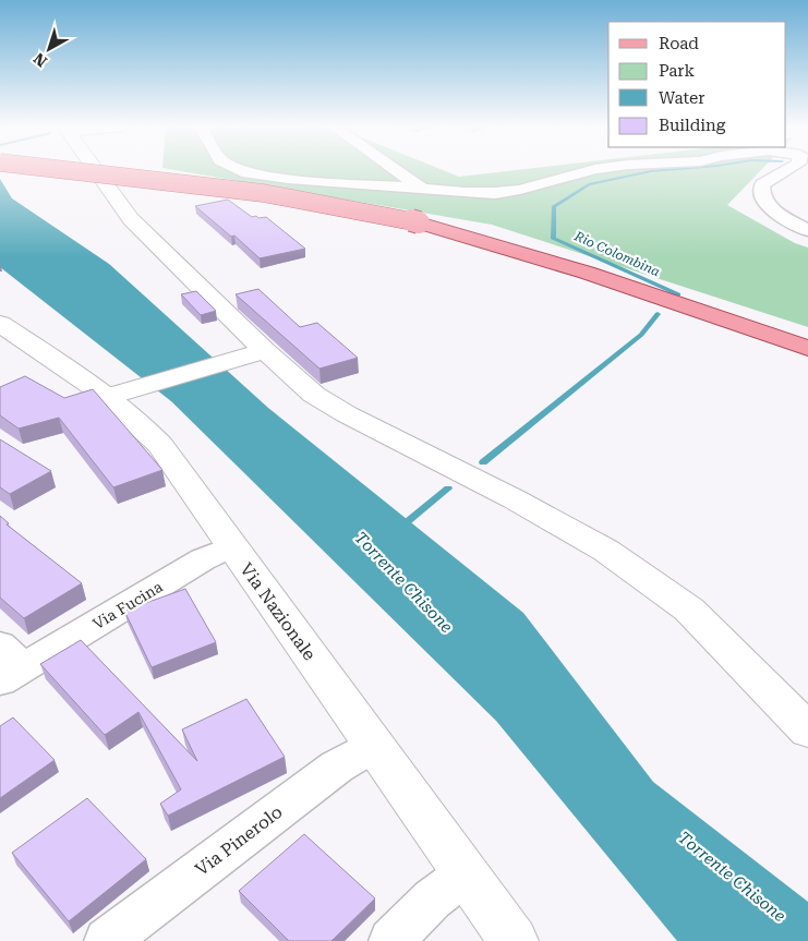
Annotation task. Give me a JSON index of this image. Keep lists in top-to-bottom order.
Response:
{
  "streets": {
    "street": ["Via Fucina", "Via Nazionale", "Via Pinerolo"]
  },
  "crossings": [
    ["Via Fucina", "Via Nazionale"],
    ["Via Nazionale", "Via Pinerolo"]
  ],
  "water": ["Rio Colombina", "Torrente Chisone"],
  "legend": [
    "Road",
    "Park",
    "Water",
    "Building"
  ],
  "north": "bottom left"
}
